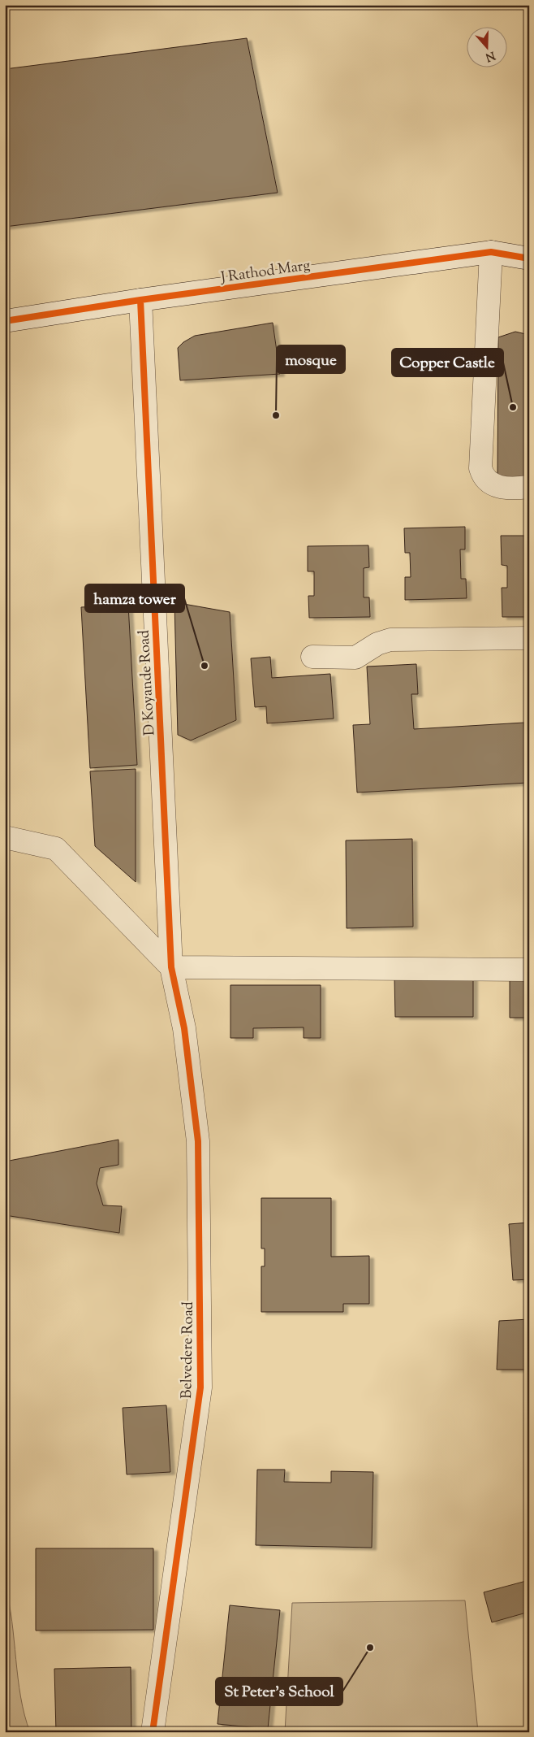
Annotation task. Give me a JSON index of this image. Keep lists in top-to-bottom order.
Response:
{
  "streets": {
    "street": ["J Rathod Marg", "D Koyande Road", "Belvedere Road"]
  },
  "crossings": [
    ["J Rathod Marg", "D Koyande Road"],
    ["D Koyande Road", "Belvedere Road"]
  ],
  "places": [
    "Copper Castle",
    "mosque",
    "hamza tower",
    "St Peter's School"
  ],
  "north": "bottom"
}
